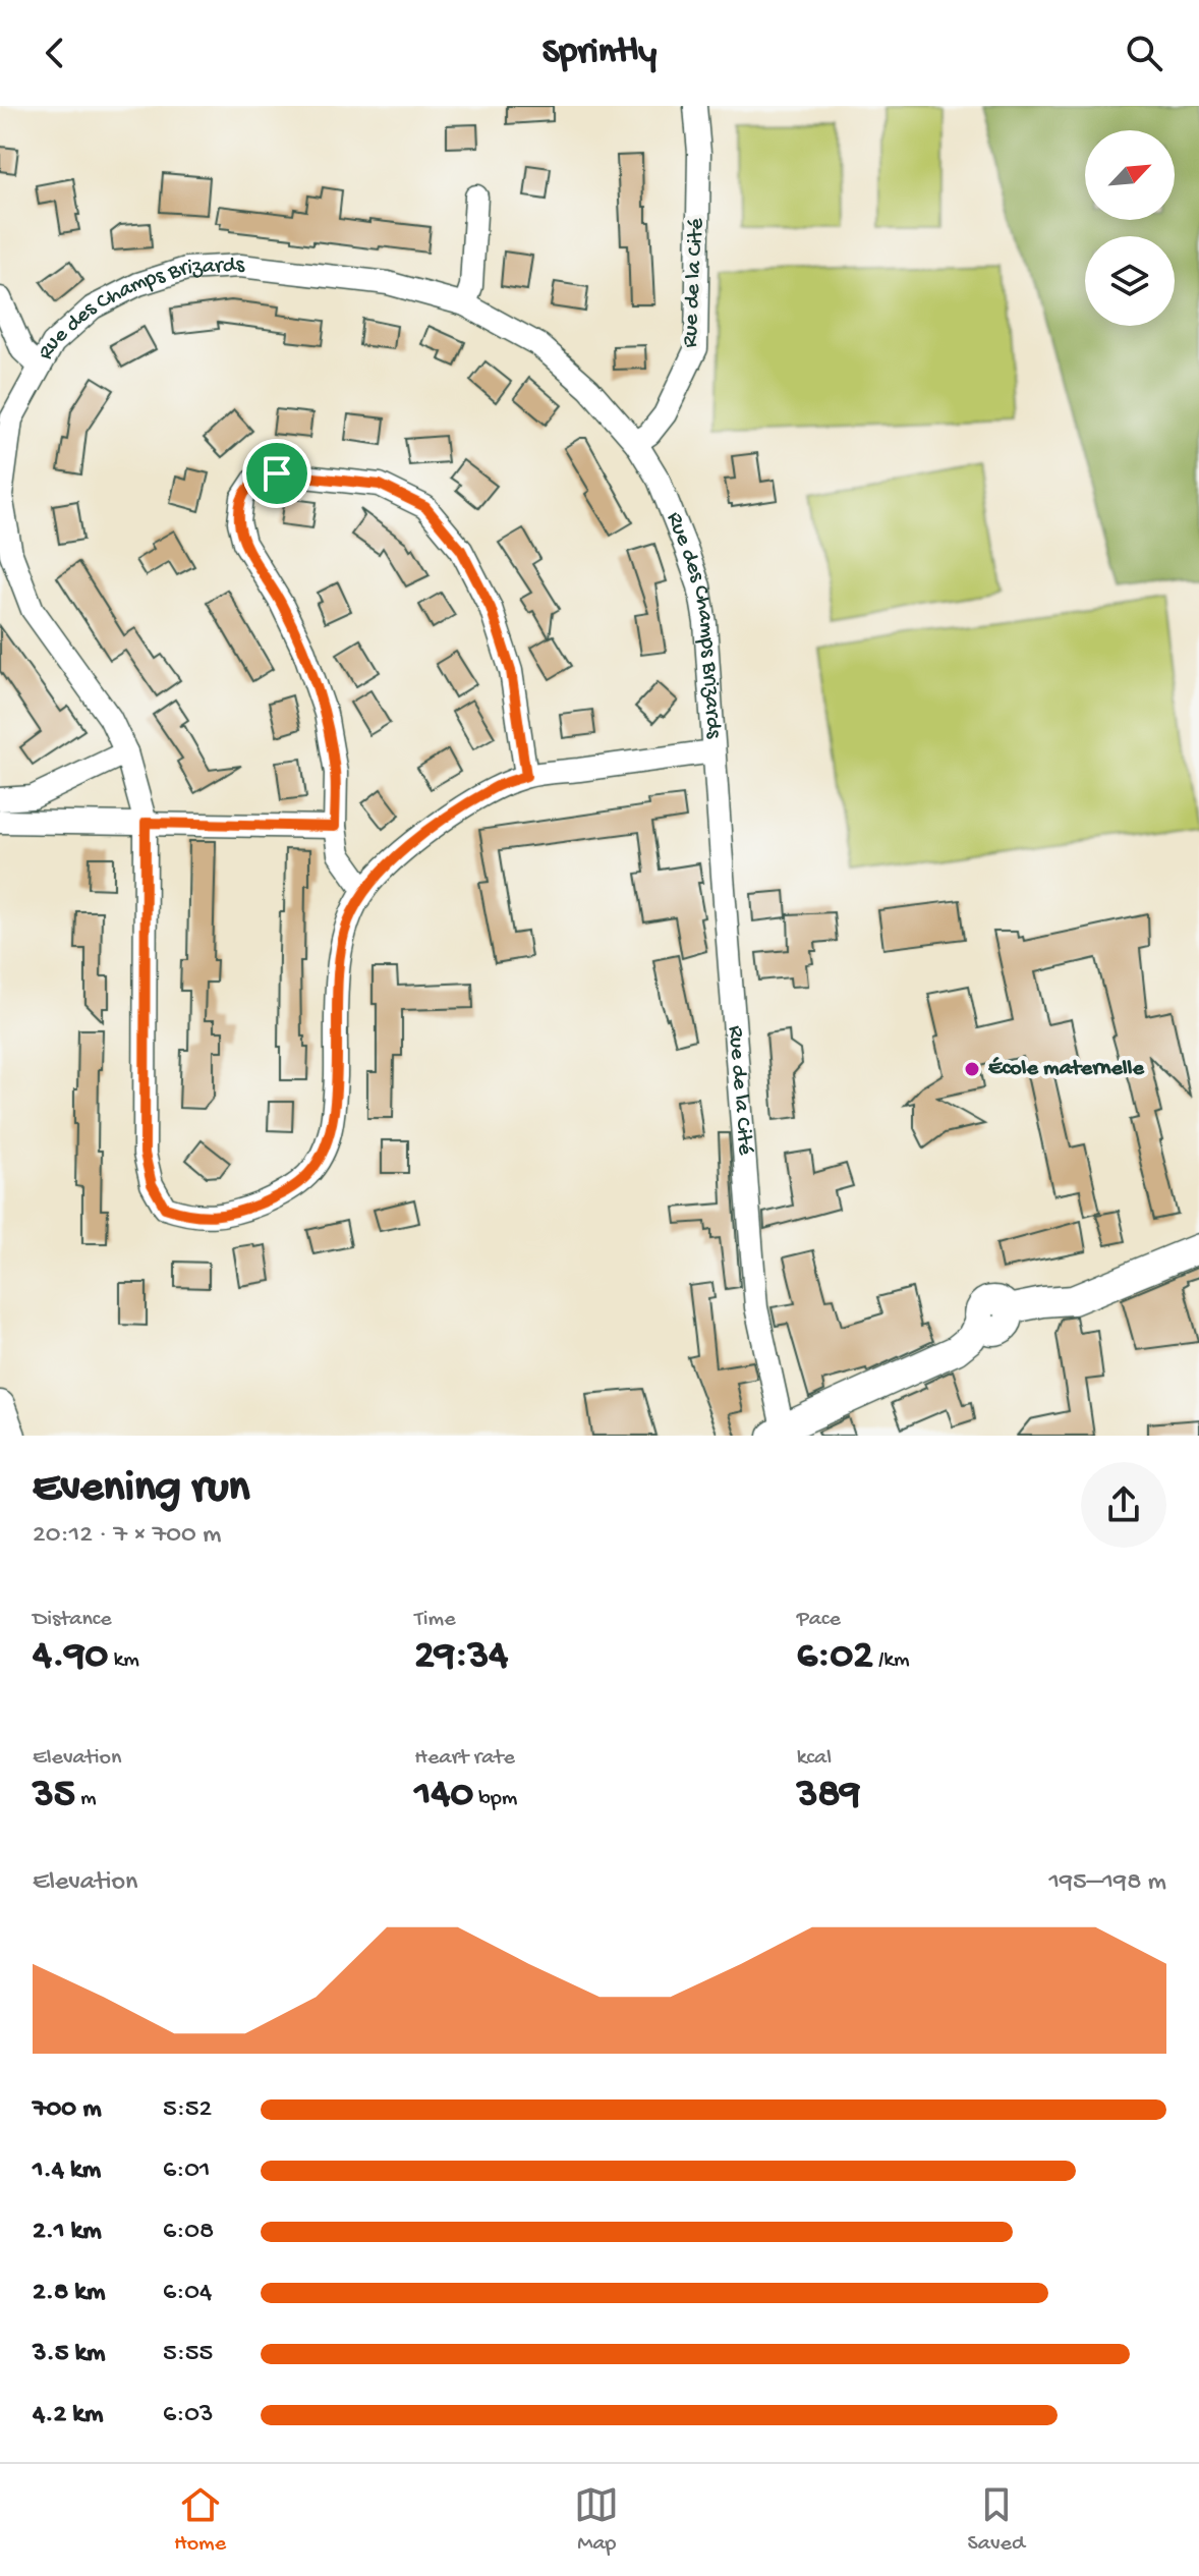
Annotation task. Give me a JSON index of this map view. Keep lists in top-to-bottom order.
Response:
{
  "streets": {
    "street": ["Rue de la Cité", "Rue des Champs Brizards"]
  },
  "crossings": [
    ["Rue de la Cité", "Rue des Champs Brizards"]
  ],
  "places": ["École maternelle"],
  "north": "top right",
  "page": {
    "header": "Sprintly",
    "heading": ["Evening run", "20:12 · 7 × 700 m"],
    "stats": [
      ["Distance", "4.90 km"],
      ["Time", "29:34"],
      ["Pace", "6:02 /km"],
      ["Elevation", "35 m"],
      ["Heart rate", "140 bpm"],
      ["kcal", "389"]
    ],
    "chart": ["Elevation", "195–198 m"],
    "list": [
      {
        "name": "700 m",
        "note": "5:52"
      },
      {
        "name": "1.4 km",
        "note": "6:01"
      },
      {
        "name": "2.1 km",
        "note": "6:08"
      },
      {
        "name": "2.8 km",
        "note": "6:04"
      },
      {
        "name": "3.5 km",
        "note": "5:55"
      },
      {
        "name": "4.2 km",
        "note": "6:03"
      }
    ],
    "tabs": ["Home", "Map", "Saved"]
  }
}
